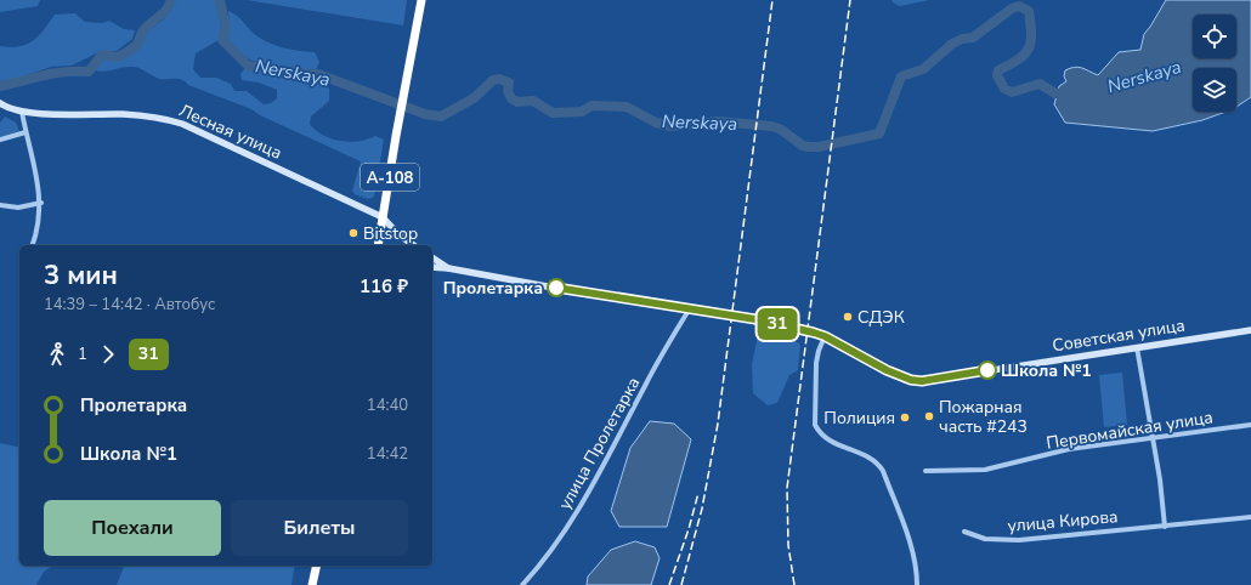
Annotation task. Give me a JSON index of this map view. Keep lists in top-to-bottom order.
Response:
{
  "streets": {
    "highway": ["А-108"],
    "street": [
      "Лесная улица",
      "Советская улица",
      "Первомайская улица",
      "улица Пролетарка",
      "улица Кирова"
    ]
  },
  "crossings": [
    ["Лесная улица", "А-108"],
    ["Советская улица", "улица Пролетарка"]
  ],
  "water": ["Nerskaya"],
  "places": [
    "Bitstop",
    "Пролетарка",
    "СДЭК",
    "Школа №1",
    "Пожарная часть #243",
    "Полиция"
  ],
  "lines": ["bus line 31"],
  "page": {
    "on_map": "31",
    "heading": ["3 мин", "14:39 – 14:42 · Автобус", "116 ₽"],
    "legs": ["1", "31"],
    "list": [
      {
        "name": "Пролетарка",
        "value": "14:40"
      },
      {
        "name": "Школа №1",
        "value": "14:42"
      }
    ],
    "buttons": ["Поехали", "Билеты"]
  }
}
